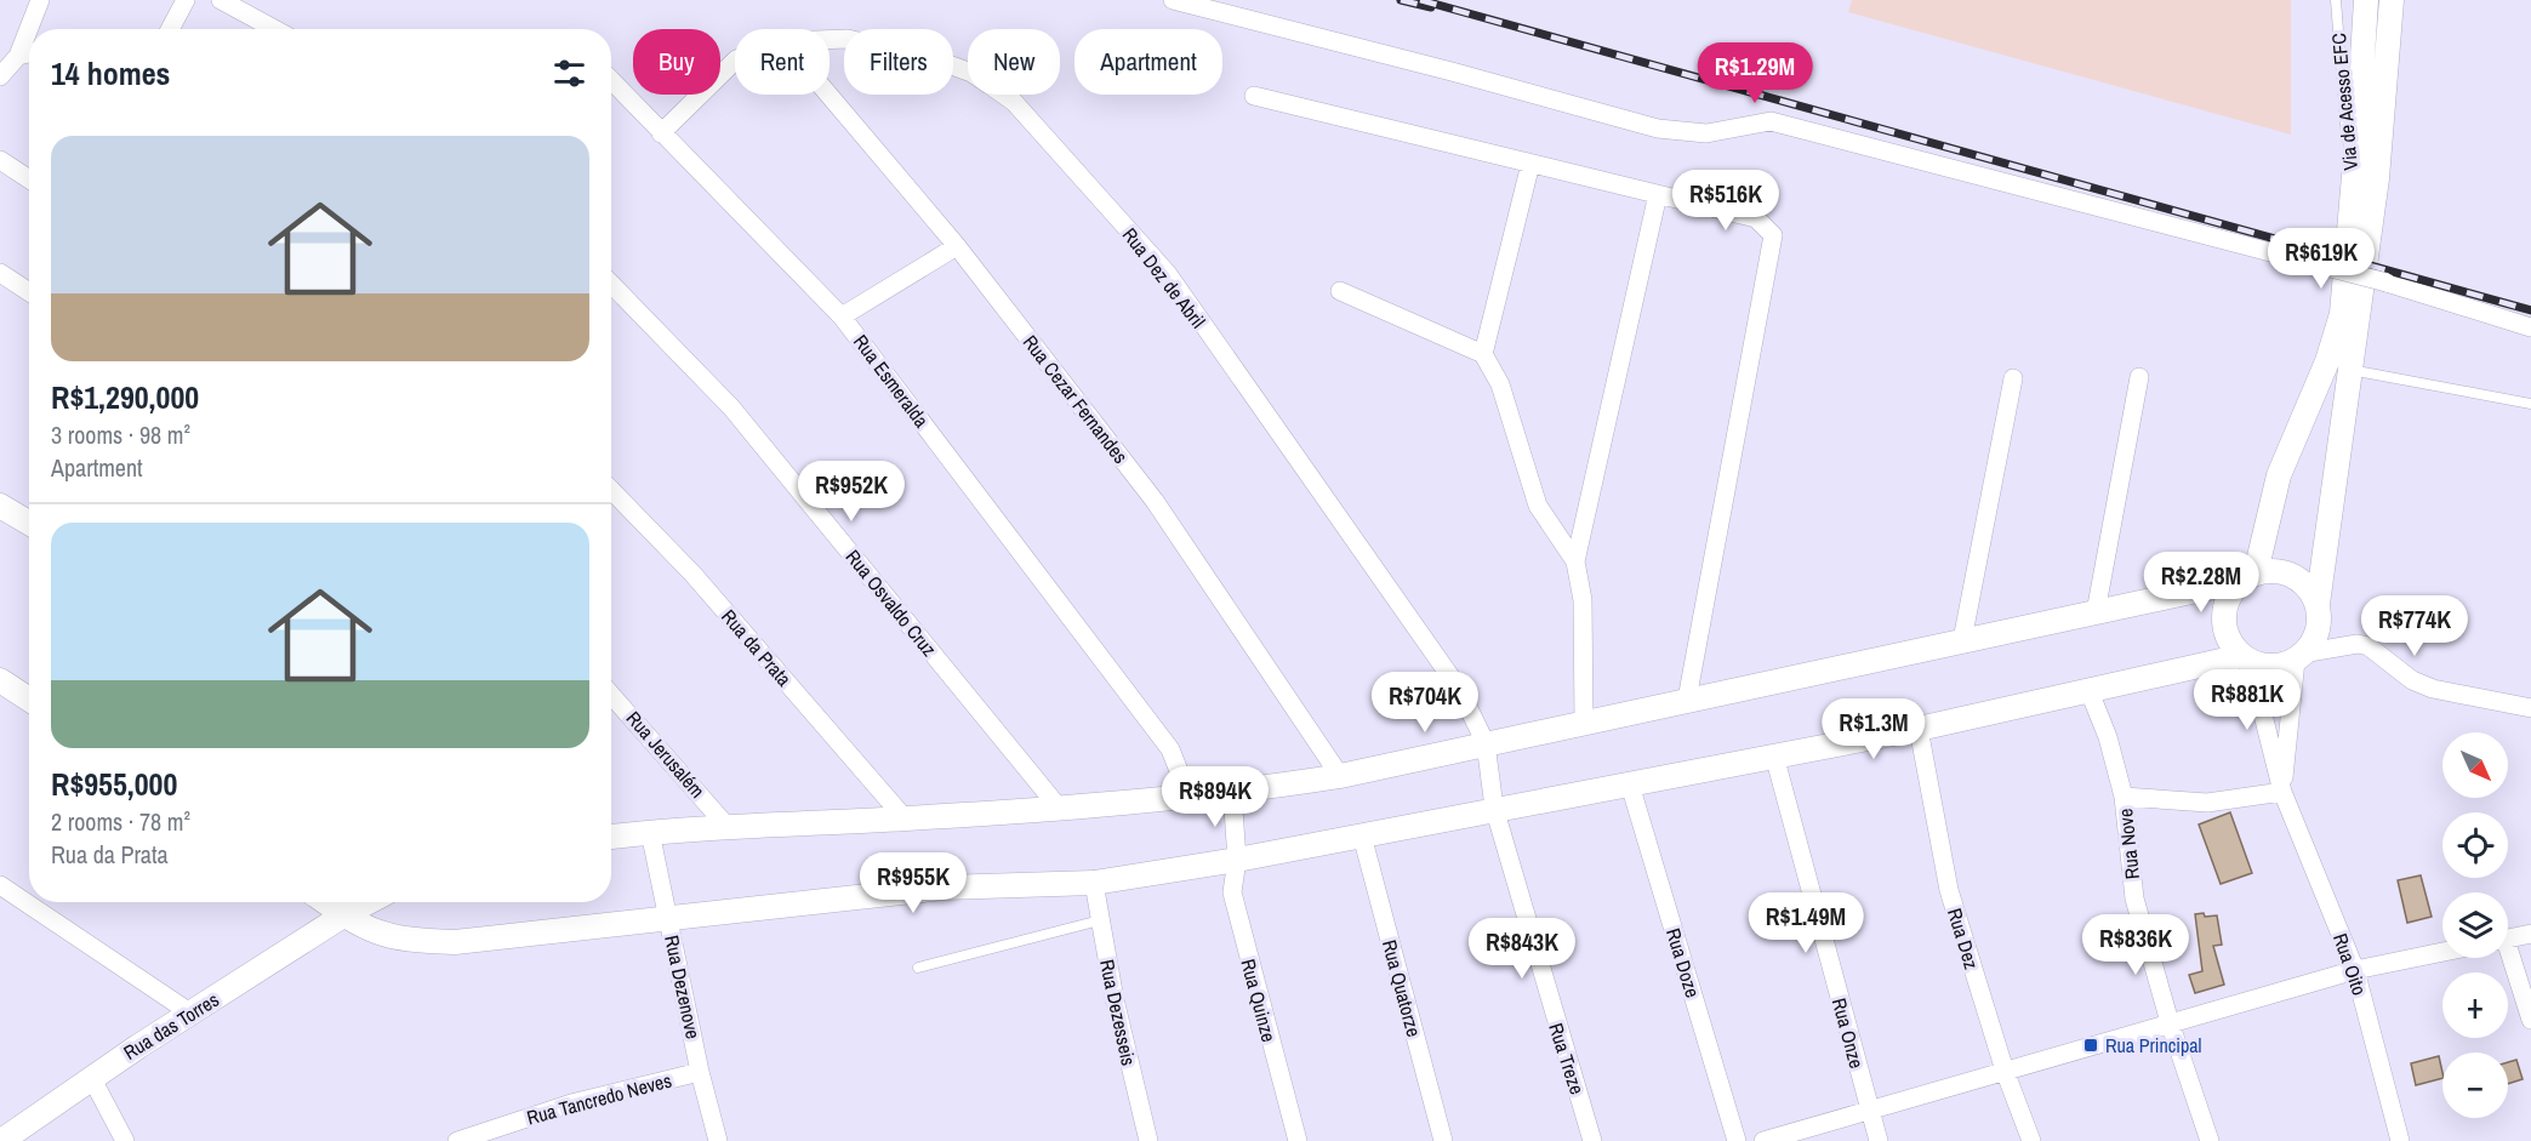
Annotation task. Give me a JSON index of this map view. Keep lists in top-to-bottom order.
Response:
{
  "streets": {
    "street": [
      "Rua Dez de Abril",
      "Rua Esmeralda",
      "Rua Cezar Fernandes",
      "Rua Osvaldo Cruz",
      "Rua da Prata",
      "Rua Jerusalém",
      "Rua Nove",
      "Rua Dez",
      "Rua Doze",
      "Rua Oito",
      "Rua Dezenove",
      "Rua Quatorze",
      "Rua Quinze",
      "Rua Dezesseis",
      "Rua das Torres",
      "Rua Onze",
      "Rua Treze",
      "Rua Tancredo Neves"
    ],
    "lane": ["Via de Acesso EFC"]
  },
  "crossings": [
    ["Rua Dez de Abril", "Rua Esmeralda"],
    ["Rua Dez de Abril", "Rua Treze"],
    ["Rua Dezenove", "Rua Tancredo Neves"]
  ],
  "places": {
    "transit": ["Rua Principal"]
  },
  "north": "bottom right",
  "page": {
    "chip": [
      "Buy",
      "Rent",
      "Filters",
      "New",
      "Apartment"
    ],
    "heading": "14 homes",
    "price": [
      "R$1.29M",
      "R$516K",
      "R$619K",
      "R$952K",
      "R$2.28M",
      "R$774K",
      "R$881K",
      "R$704K",
      "R$1.3M",
      "R$894K",
      "R$955K",
      "R$1.49M",
      "R$836K",
      "R$843K"
    ],
    "list": [
      {
        "name": "R$1,290,000",
        "note": "3 rooms · 98 m² · Apartment"
      },
      {
        "name": "R$955,000",
        "note": "2 rooms · 78 m² · Rua da Prata"
      }
    ],
    "map_buttons": ["+", "−"]
  }
}
